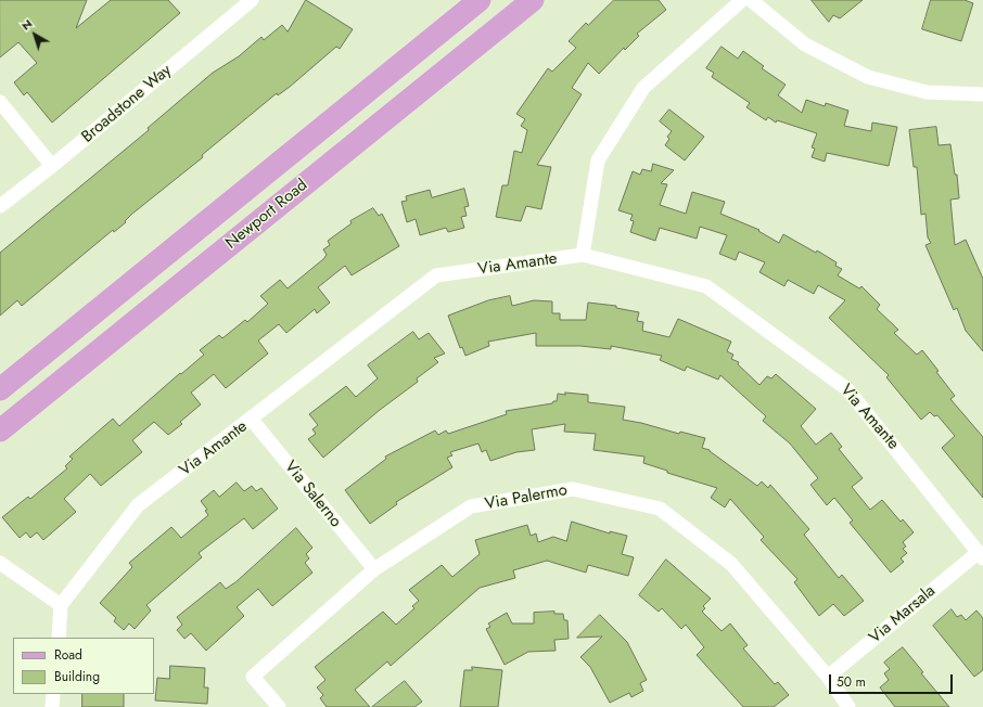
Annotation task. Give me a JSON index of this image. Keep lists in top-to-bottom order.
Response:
{
  "streets": {
    "main road": ["Newport Road"],
    "street": [
      "Broadstone Way",
      "Via Amante",
      "Via Salerno",
      "Via Palermo",
      "Via Marsala"
    ]
  },
  "crossings": [
    ["Via Amante", "Via Salerno"],
    ["Via Amante", "Via Marsala"],
    ["Via Salerno", "Via Palermo"],
    ["Via Palermo", "Via Marsala"]
  ],
  "legend": ["Road", "Building"],
  "scale_bar": "50 m",
  "north": "top left"
}
